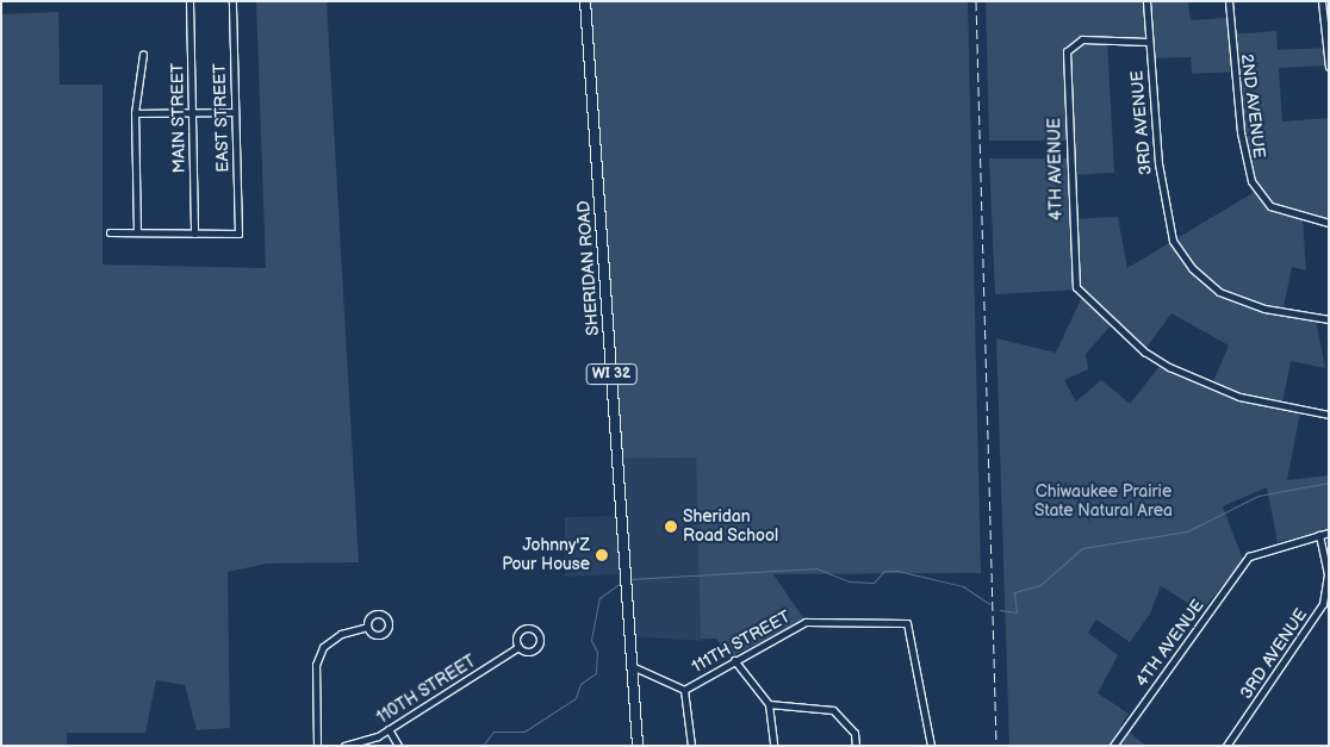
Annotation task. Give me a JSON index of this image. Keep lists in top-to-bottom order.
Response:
{
  "streets": {
    "main road": ["SHERIDAN ROAD", "WI 32"],
    "street": [
      "2ND AVENUE",
      "MAIN STREET",
      "EAST STREET",
      "3RD AVENUE",
      "4TH AVENUE",
      "111TH STREET",
      "110TH STREET"
    ]
  },
  "crossings": [
    ["MAIN STREET", "EAST STREET"],
    ["3RD AVENUE", "4TH AVENUE"],
    ["SHERIDAN ROAD", "111TH STREET"]
  ],
  "parks": ["Chiwaukee Prairie State Natural Area"],
  "places": ["Sheridan Road School", "Johnny'Z Pour House"]
}
